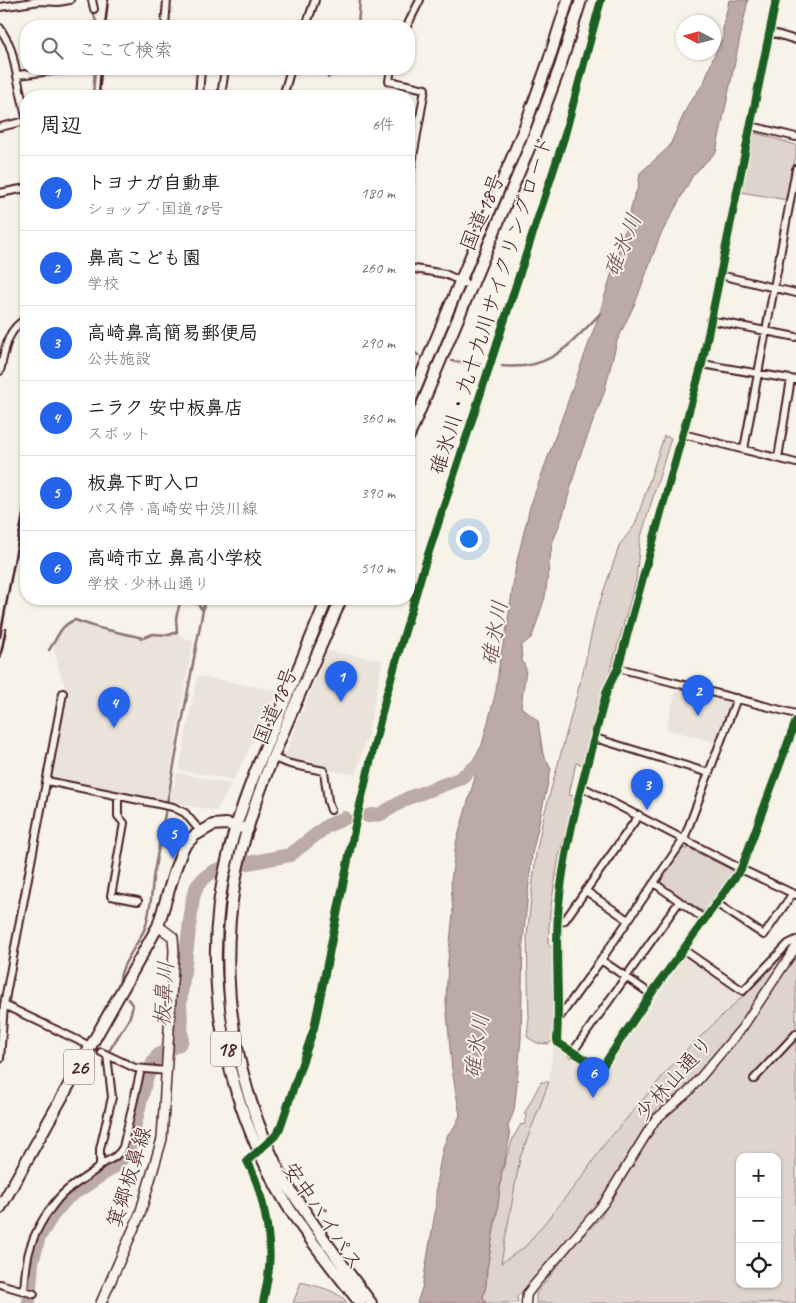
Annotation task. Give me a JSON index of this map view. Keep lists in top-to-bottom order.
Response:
{
  "streets": {
    "main road": [
      "国道18号",
      "18",
      "26",
      "箕郷板鼻線",
      "安中バイパス"
    ],
    "street": ["少林山通り"],
    "cycle path": ["碓氷川・九十九川サイクリングロード"]
  },
  "crossings": [
    ["国道18号", "安中バイパス"],
    ["26", "箕郷板鼻線"]
  ],
  "water": ["碓氷川", "板鼻川"],
  "north": "left",
  "page": {
    "search": "ここで検索",
    "heading": ["周辺", "6件"],
    "list": [
      {
        "mark": "1",
        "name": "トヨナガ自動車",
        "note": "ショップ · 国道18号",
        "value": "180 m"
      },
      {
        "mark": "2",
        "name": "鼻高こども園",
        "note": "学校",
        "value": "260 m"
      },
      {
        "mark": "3",
        "name": "高崎鼻高簡易郵便局",
        "note": "公共施設",
        "value": "290 m"
      },
      {
        "mark": "4",
        "name": "ニラク 安中板鼻店",
        "note": "スポット",
        "value": "360 m"
      },
      {
        "mark": "5",
        "name": "板鼻下町入口",
        "note": "バス停 · 高崎安中渋川線",
        "value": "390 m"
      },
      {
        "mark": "6",
        "name": "高崎市立 鼻高小学校",
        "note": "学校 · 少林山通り",
        "value": "510 m"
      }
    ],
    "pins": [
      "1",
      "2",
      "4",
      "3",
      "5",
      "6"
    ],
    "map_buttons": ["+", "−"]
  }
}
